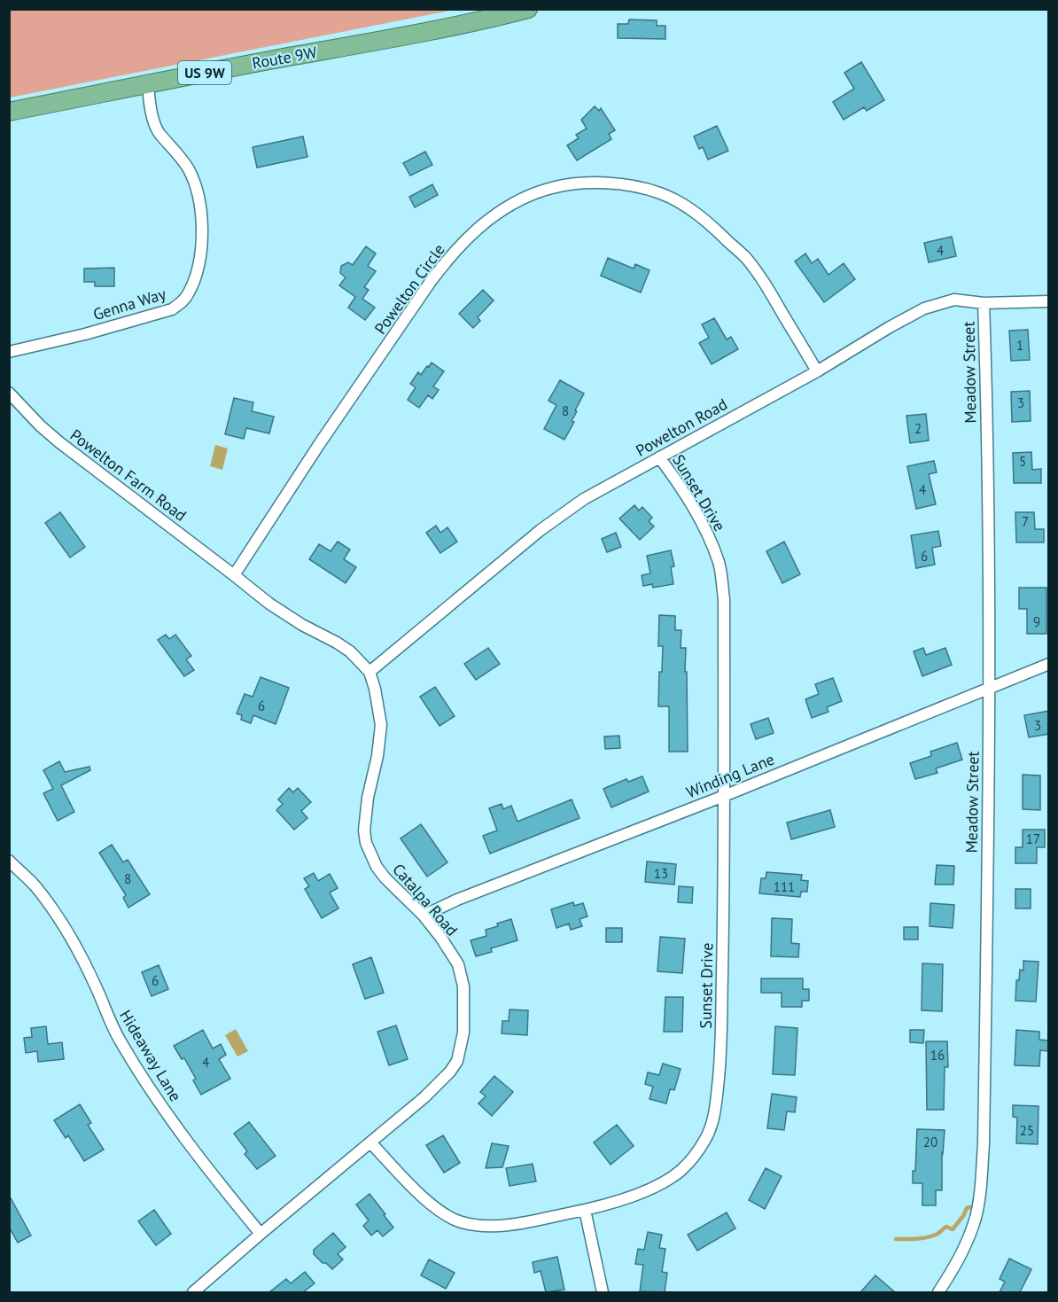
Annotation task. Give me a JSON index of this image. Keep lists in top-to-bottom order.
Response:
{
  "streets": {
    "highway": ["Route 9W", "US 9W"],
    "street": [
      "Powelton Circle",
      "Genna Way",
      "Meadow Street",
      "Powelton Road",
      "Powelton Farm Road",
      "Sunset Drive",
      "Winding Lane",
      "Catalpa Road",
      "Hideaway Lane"
    ]
  },
  "crossings": [
    ["Route 9W", "Genna Way"],
    ["Powelton Circle", "Powelton Road"],
    ["Powelton Circle", "Powelton Farm Road"],
    ["Powelton Circle", "Catalpa Road"],
    ["Meadow Street", "Powelton Road"],
    ["Meadow Street", "Winding Lane"],
    ["Powelton Road", "Sunset Drive"],
    ["Powelton Road", "Catalpa Road"],
    ["Powelton Farm Road", "Catalpa Road"],
    ["Sunset Drive", "Winding Lane"],
    ["Sunset Drive", "Catalpa Road"],
    ["Winding Lane", "Catalpa Road"],
    ["Catalpa Road", "Hideaway Lane"]
  ],
  "house_numbers": [
    "4",
    "1",
    "3",
    "8",
    "2",
    "5",
    "4",
    "7",
    "6",
    "9",
    "6",
    "3",
    "17",
    "13",
    "8",
    "111",
    "6",
    "16",
    "4",
    "25",
    "20"
  ]
}
